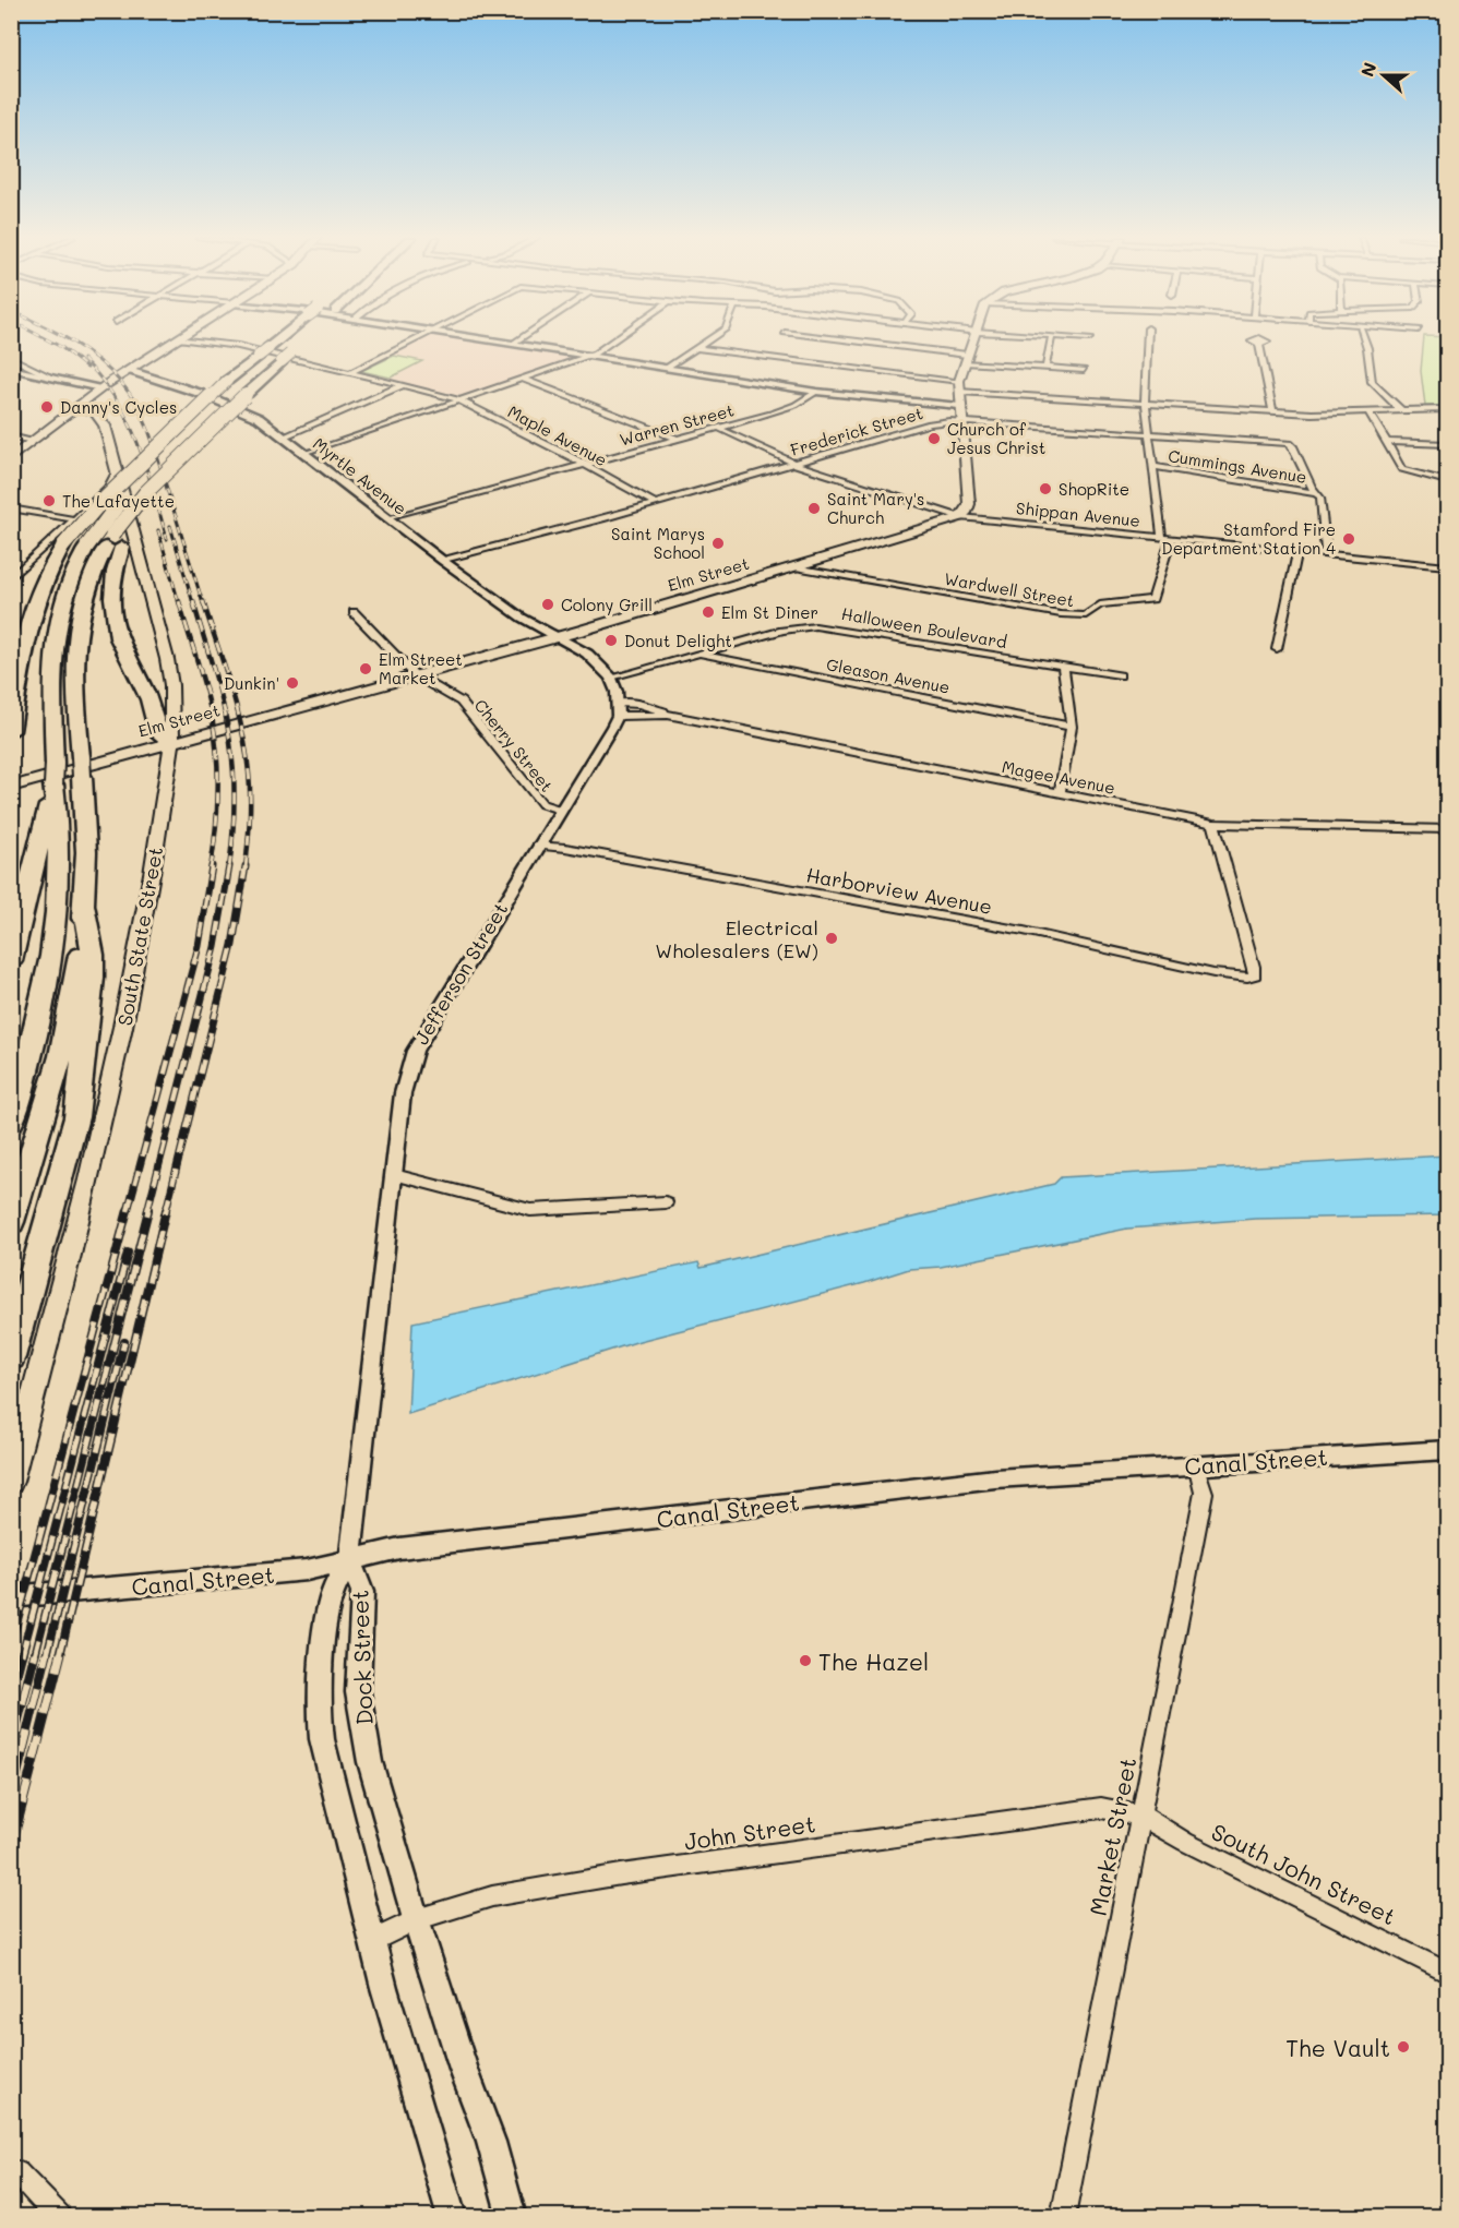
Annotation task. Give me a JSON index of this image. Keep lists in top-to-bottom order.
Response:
{
  "streets": {
    "main road": ["Elm Street", "South State Street"],
    "street": [
      "Warren Street",
      "Frederick Street",
      "Maple Avenue",
      "Cummings Avenue",
      "Myrtle Avenue",
      "Shippan Avenue",
      "Wardwell Street",
      "Halloween Boulevard",
      "Gleason Avenue",
      "Cherry Street",
      "Magee Avenue",
      "Harborview Avenue",
      "Jefferson Street",
      "Canal Street",
      "Dock Street",
      "John Street",
      "Market Street",
      "South John Street"
    ]
  },
  "crossings": [
    ["Warren Street", "Maple Avenue"],
    ["Warren Street", "Myrtle Avenue"],
    ["Warren Street", "Shippan Avenue"],
    ["Frederick Street", "Maple Avenue"],
    ["Frederick Street", "Cummings Avenue"],
    ["Frederick Street", "Myrtle Avenue"],
    ["Frederick Street", "Shippan Avenue"],
    ["Frederick Street", "Wardwell Street"],
    ["Cummings Avenue", "Wardwell Street"],
    ["Myrtle Avenue", "Elm Street"],
    ["Shippan Avenue", "Elm Street"],
    ["Shippan Avenue", "Wardwell Street"],
    ["Elm Street", "Wardwell Street"],
    ["Elm Street", "Cherry Street"],
    ["Elm Street", "South State Street"],
    ["Halloween Boulevard", "Gleason Avenue"],
    ["Cherry Street", "Jefferson Street"],
    ["Magee Avenue", "Harborview Avenue"],
    ["Magee Avenue", "Jefferson Street"],
    ["Harborview Avenue", "Jefferson Street"],
    ["Jefferson Street", "Canal Street"],
    ["Jefferson Street", "Dock Street"],
    ["Canal Street", "Dock Street"],
    ["Canal Street", "Market Street"],
    ["Dock Street", "John Street"],
    ["John Street", "Market Street"],
    ["John Street", "South John Street"],
    ["Market Street", "South John Street"]
  ],
  "places": [
    "Danny's Cycles",
    "Church of Jesus Christ",
    "ShopRite",
    "The Lafayette",
    "Saint Mary's Church",
    "Stamford Fire Department Station 4",
    "Saint Marys School",
    "Colony Grill",
    "Elm St Diner",
    "Donut Delight",
    "Elm Street Market",
    "Dunkin'",
    "Electrical Wholesalers (EW)",
    "The Hazel",
    "The Vault"
  ],
  "north": "left"
}
